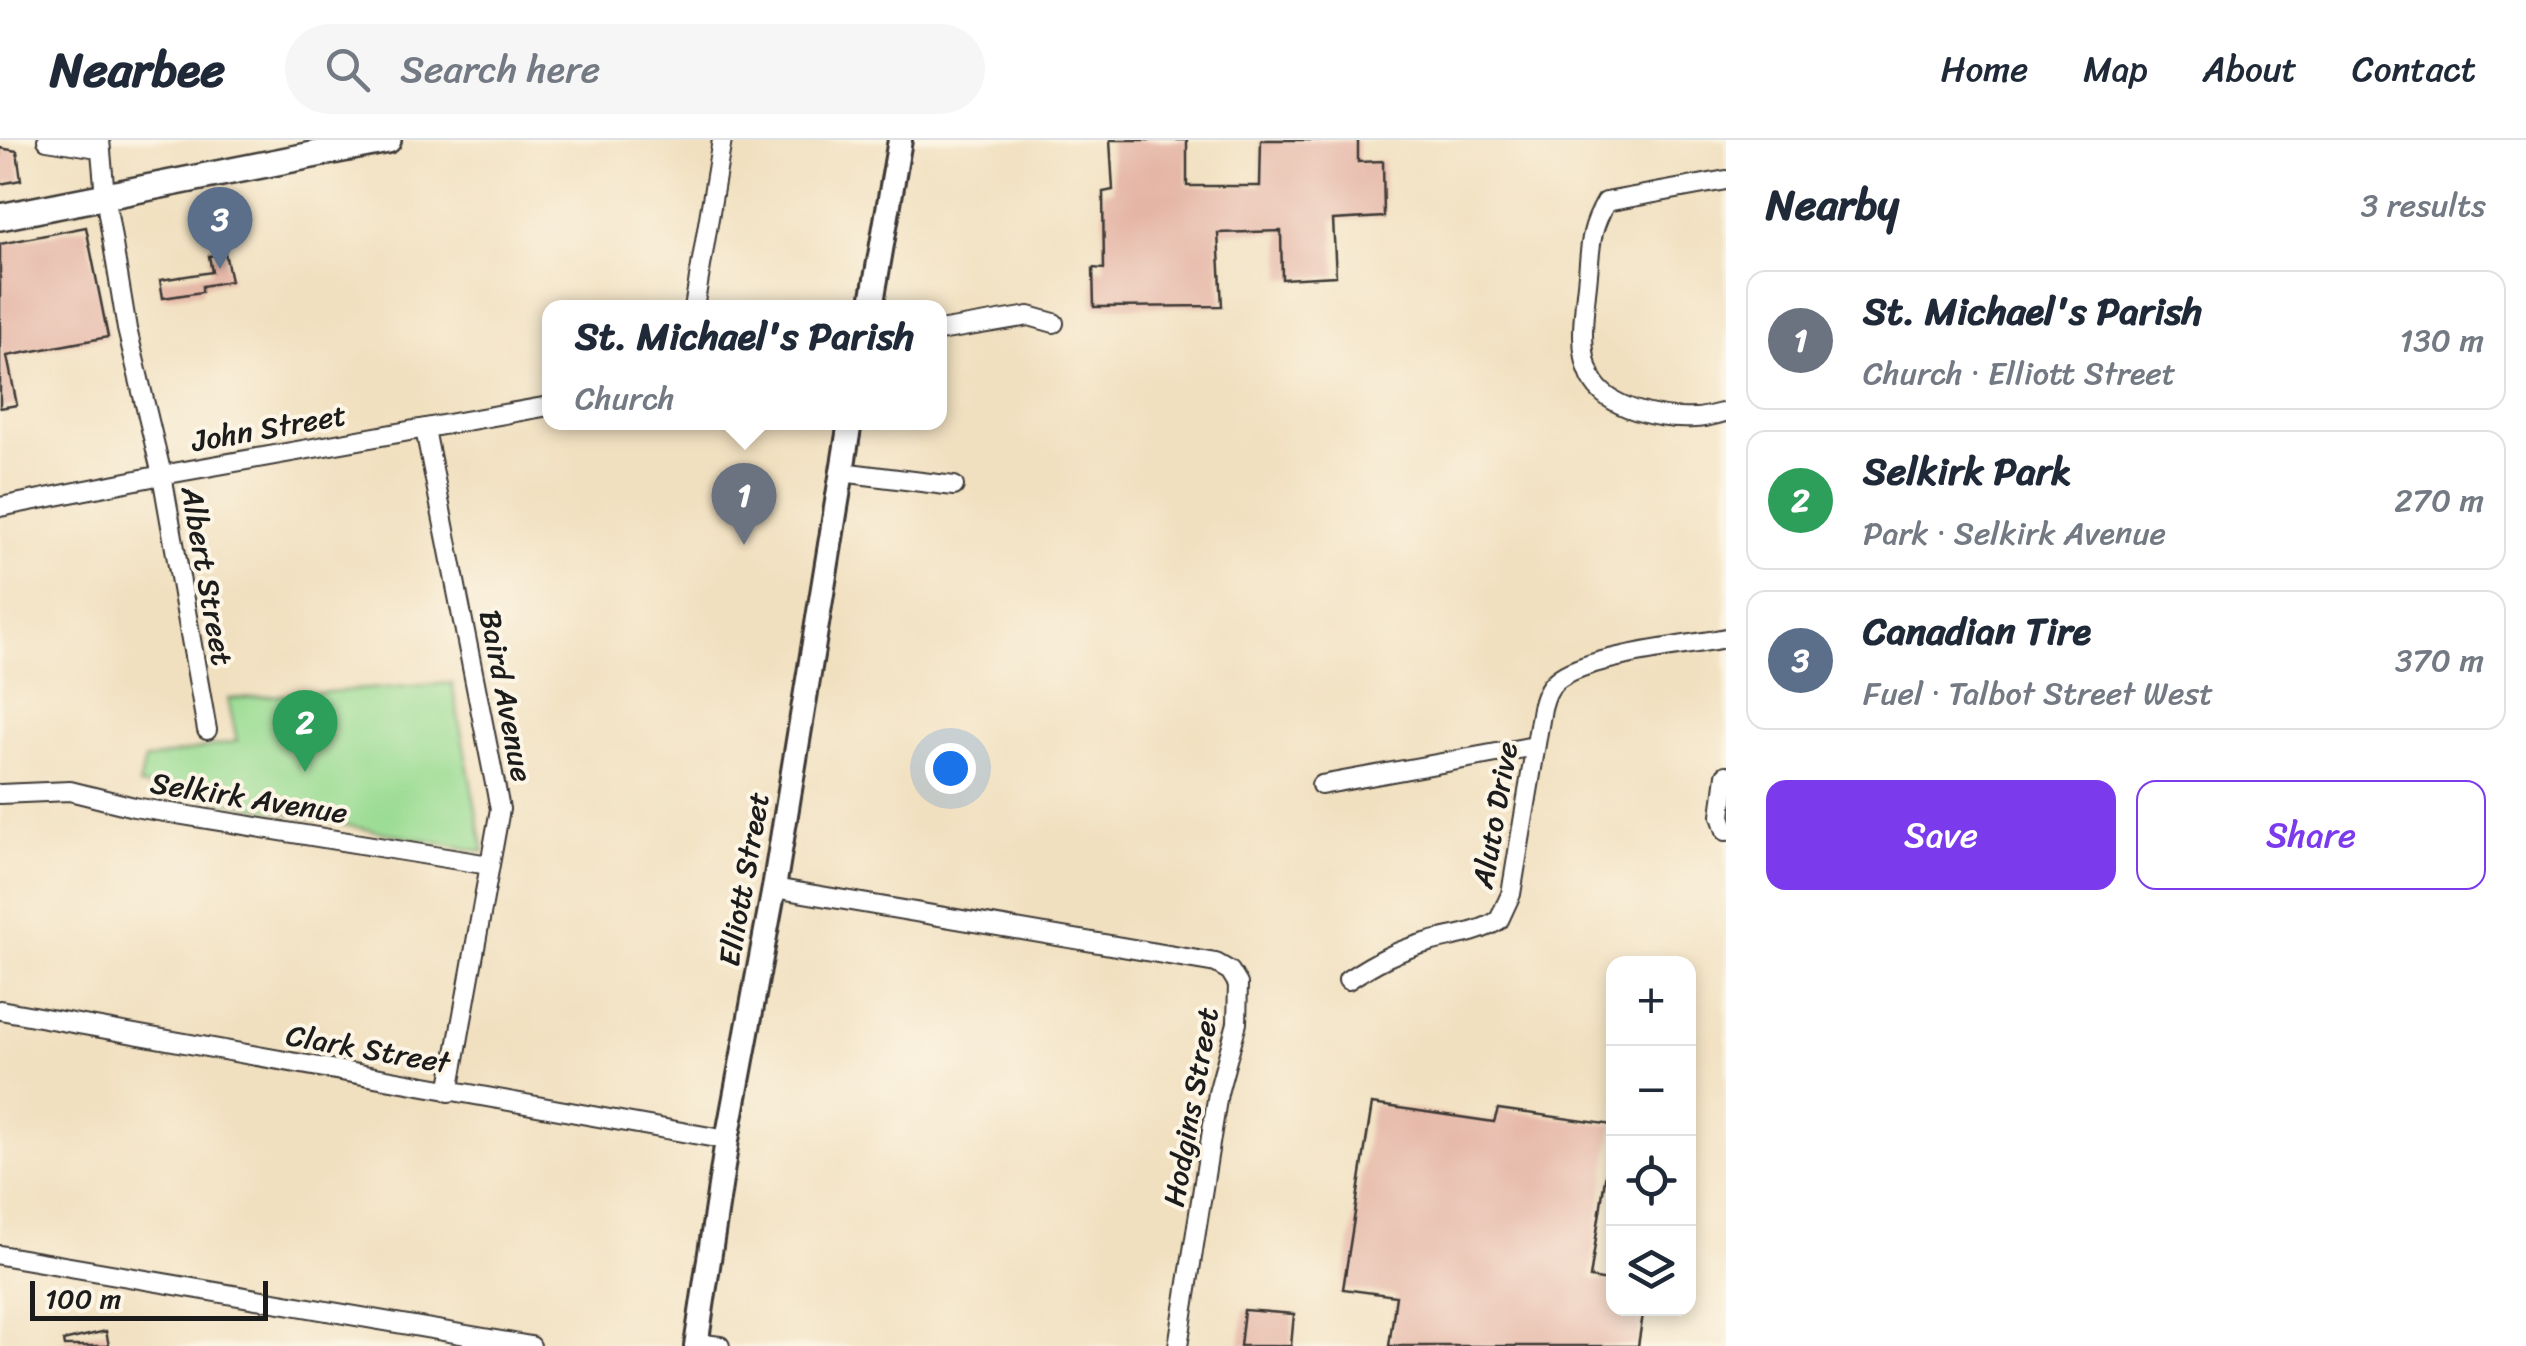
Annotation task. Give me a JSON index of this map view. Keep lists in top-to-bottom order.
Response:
{
  "streets": {
    "street": [
      "John Street",
      "Albert Street",
      "Baird Avenue",
      "Selkirk Avenue",
      "Aluto Drive",
      "Elliott Street",
      "Clark Street",
      "Hodgins Street"
    ]
  },
  "crossings": [
    ["John Street", "Albert Street"],
    ["John Street", "Baird Avenue"],
    ["Baird Avenue", "Selkirk Avenue"],
    ["Baird Avenue", "Clark Street"],
    ["Elliott Street", "Clark Street"],
    ["Elliott Street", "Hodgins Street"]
  ],
  "scale_bar": "100 m",
  "page": {
    "header": "Nearbee",
    "search": "Search here",
    "nav": [
      "Home",
      "Map",
      "About",
      "Contact"
    ],
    "heading": ["Nearby", "3 results"],
    "pins": ["3", "1", "2"],
    "list": [
      {
        "mark": "1",
        "name": "St. Michael's Parish",
        "note": "Church · Elliott Street",
        "value": "130 m"
      },
      {
        "mark": "2",
        "name": "Selkirk Park",
        "note": "Park · Selkirk Avenue",
        "value": "270 m"
      },
      {
        "mark": "3",
        "name": "Canadian Tire",
        "note": "Fuel · Talbot Street West",
        "value": "370 m"
      }
    ],
    "popup": ["St. Michael's Parish", "Church"],
    "buttons": ["Save", "Share"],
    "map_buttons": ["+", "−"],
    "scale": "100 m"
  }
}
